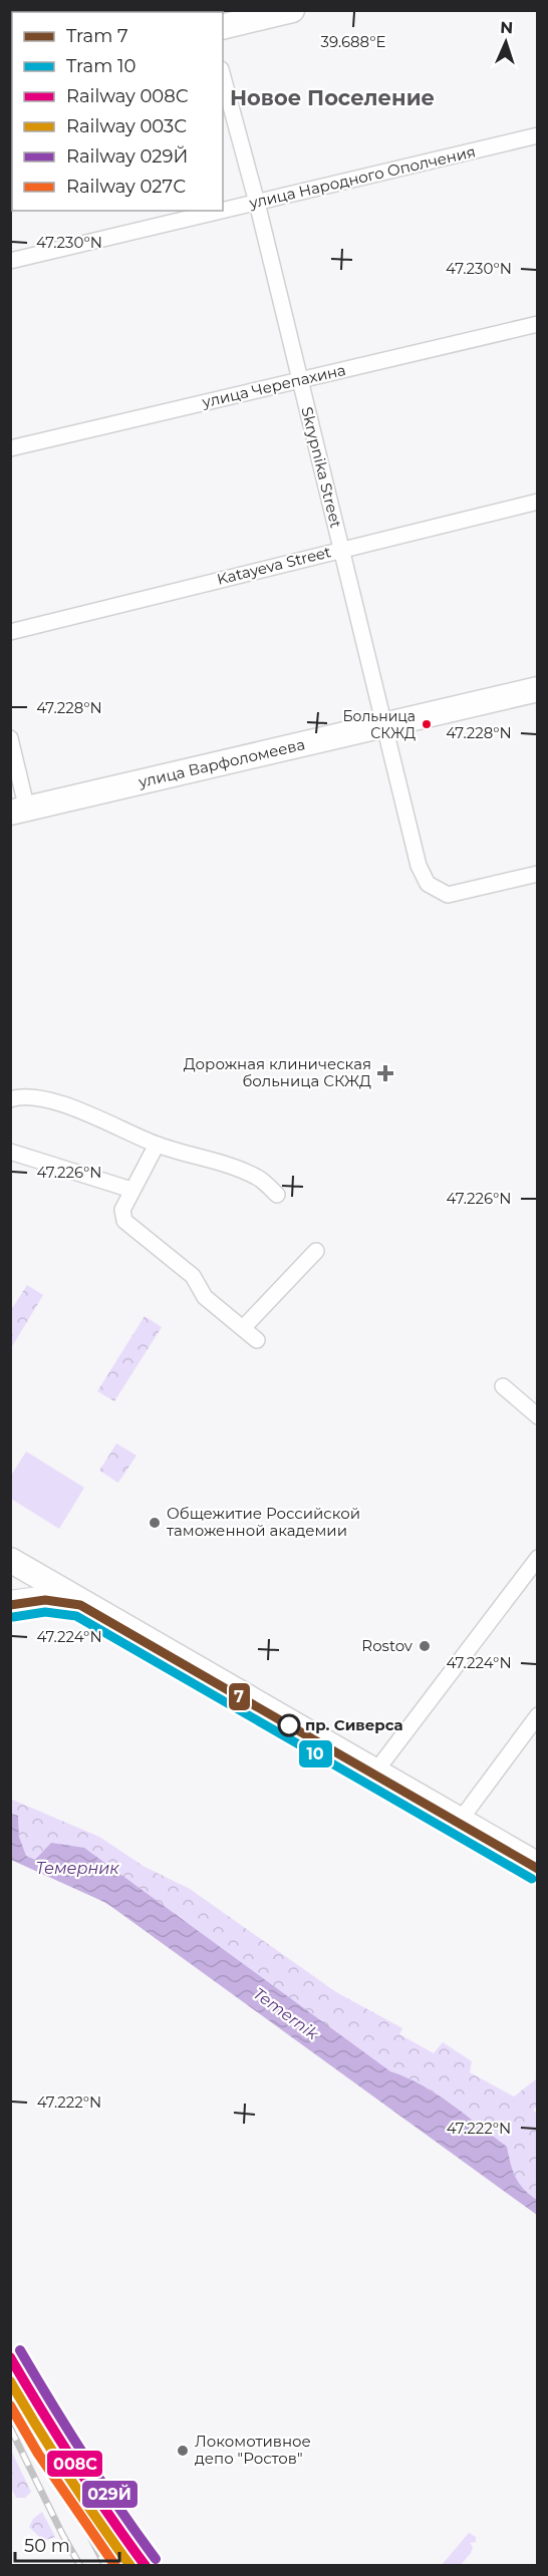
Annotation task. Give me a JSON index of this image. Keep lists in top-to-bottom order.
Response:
{
  "streets": {
    "main road": ["улица Варфоломеева"],
    "street": [
      "улица Народного Ополчения",
      "улица Черепахина",
      "Skrypnika Street",
      "Katayeva Street"
    ]
  },
  "crossings": [
    ["улица Народного Ополчения", "Skrypnika Street"],
    ["улица Черепахина", "Skrypnika Street"],
    ["Skrypnika Street", "Katayeva Street"],
    ["Skrypnika Street", "улица Варфоломеева"]
  ],
  "districts": ["Новое Поселение"],
  "water": ["Темерник", "Temernik"],
  "places": {
    "other": [
      "Больница СКЖД",
      "Общежитие Российской таможенной академии",
      "Rostov",
      "пр. Сиверса",
      "Локомотивное депо \"Ростов\""
    ],
    "health": ["Дорожная клиническая больница СКЖД"]
  },
  "lines": [
    "tram line 7",
    "tram line 10",
    "rail line 029Й",
    "rail line 008С",
    "rail line 003С",
    "rail line 027С"
  ],
  "legend": [
    "Tram 7",
    "Tram 10",
    "Railway 008С",
    "Railway 003С",
    "Railway 029Й",
    "Railway 027С"
  ],
  "scale_bar": "50 m",
  "north": "top",
  "coordinates": [
    "39.688°E",
    "47.230°N",
    "47.228°N",
    "47.226°N",
    "47.224°N",
    "47.222°N"
  ]
}
